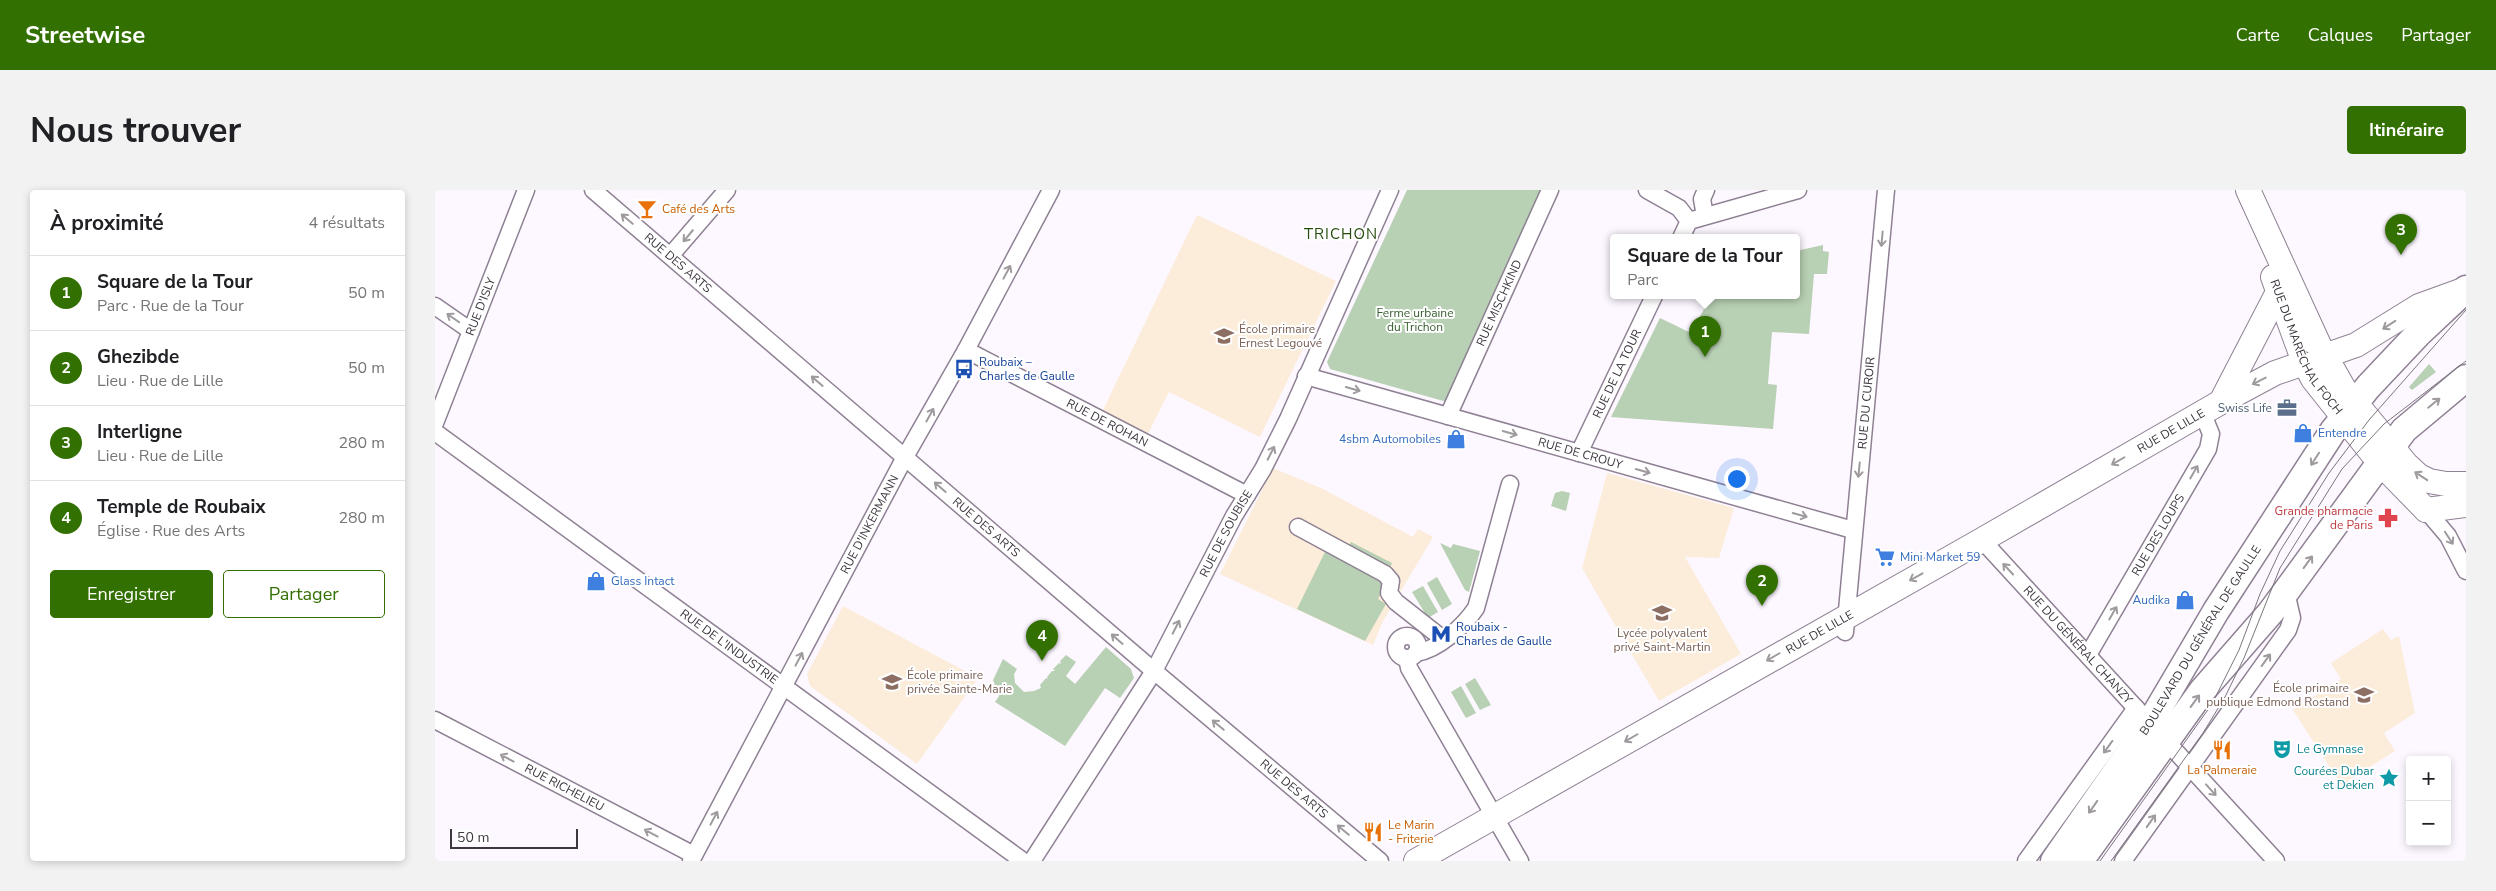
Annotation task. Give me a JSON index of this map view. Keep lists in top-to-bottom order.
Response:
{
  "streets": {
    "main road": ["BOULEVARD DU GÉNÉRAL DE GAULLE"],
    "street": [
      "RUE DES ARTS",
      "RUE MISCHKIND",
      "RUE D'ISLY",
      "RUE DU MARÉCHAL FOCH",
      "RUE DE LA TOUR",
      "RUE DU CUROIR",
      "RUE DE ROHAN",
      "RUE DE LILLE",
      "RUE DE CROUY",
      "RUE D'INKERMANN",
      "RUE DE SOUBISE",
      "RUE DES LOUPS",
      "RUE DU GÉNÉRAL CHANZY",
      "RUE DE L'INDUSTRIE",
      "RUE RICHELIEU"
    ]
  },
  "crossings": [
    ["RUE DES ARTS", "RUE D'INKERMANN"],
    ["RUE DES ARTS", "RUE DE SOUBISE"],
    ["RUE MISCHKIND", "RUE DE CROUY"],
    ["RUE DU MARÉCHAL FOCH", "RUE DE LILLE"],
    ["RUE DU MARÉCHAL FOCH", "BOULEVARD DU GÉNÉRAL DE GAULLE"],
    ["RUE DE LA TOUR", "RUE DE CROUY"],
    ["RUE DU CUROIR", "RUE DE LILLE"],
    ["RUE DU CUROIR", "RUE DE CROUY"],
    ["RUE DE ROHAN", "RUE D'INKERMANN"],
    ["RUE DE ROHAN", "RUE DE SOUBISE"],
    ["RUE DE LILLE", "RUE DES LOUPS"],
    ["RUE DE LILLE", "BOULEVARD DU GÉNÉRAL DE GAULLE"],
    ["RUE DE LILLE", "RUE DU GÉNÉRAL CHANZY"],
    ["RUE DE CROUY", "RUE DE SOUBISE"],
    ["RUE D'INKERMANN", "RUE DE L'INDUSTRIE"],
    ["RUE D'INKERMANN", "RUE RICHELIEU"],
    ["RUE DES LOUPS", "RUE DU GÉNÉRAL CHANZY"],
    ["BOULEVARD DU GÉNÉRAL DE GAULLE", "RUE DU GÉNÉRAL CHANZY"]
  ],
  "one_way": [
    "RUE DES ARTS",
    "RUE DU CUROIR",
    "RUE DE LILLE",
    "RUE DE CROUY",
    "RUE D'INKERMANN",
    "RUE DE SOUBISE",
    "RUE DES LOUPS",
    "RUE RICHELIEU"
  ],
  "districts": ["TRICHON"],
  "parks": ["Ferme urbaine du Trichon"],
  "places": {
    "bar": ["Café des Arts"],
    "school or university": [
      "École primaire Ernest Legouvé",
      "Lycée polyvalent privé Saint-Martin",
      "École primaire privée Sainte-Marie",
      "École primaire publique Edmond Rostand"
    ],
    "bus stop": ["Roubaix – Charles de Gaulle"],
    "office": ["Swiss Life"],
    "shop": [
      "Entendre",
      "4sbm Automobiles",
      "Glass Intact",
      "Audika"
    ],
    "pharmacy": ["Grande pharmacie de Paris"],
    "supermarket": ["Mini Market 59"],
    "metro station": ["Roubaix - Charles de Gaulle"],
    "theatre": ["Le Gymnase"],
    "restaurant": ["La Palmeraie", "Le Marin - Friterie"],
    "place": ["Courées Dubar et Dekien"]
  },
  "scale_bar": "50 m",
  "page": {
    "header": "Streetwise",
    "nav": ["Carte", "Calques", "Partager"],
    "buttons": [
      "Itinéraire",
      ["Enregistrer", "Partager"]
    ],
    "title": "Nous trouver",
    "heading": ["À proximité", "4 résultats"],
    "pins": [
      "3",
      "1",
      "2",
      "4"
    ],
    "popup": ["Square de la Tour", "Parc"],
    "list": [
      {
        "mark": "1",
        "name": "Square de la Tour",
        "note": "Parc · Rue de la Tour",
        "value": "50 m"
      },
      {
        "mark": "2",
        "name": "Ghezibde",
        "note": "Lieu · Rue de Lille",
        "value": "50 m"
      },
      {
        "mark": "3",
        "name": "Interligne",
        "note": "Lieu · Rue de Lille",
        "value": "280 m"
      },
      {
        "mark": "4",
        "name": "Temple de Roubaix",
        "note": "Église · Rue des Arts",
        "value": "280 m"
      }
    ],
    "map_buttons": ["+", "−"],
    "scale": "50 m"
  }
}
